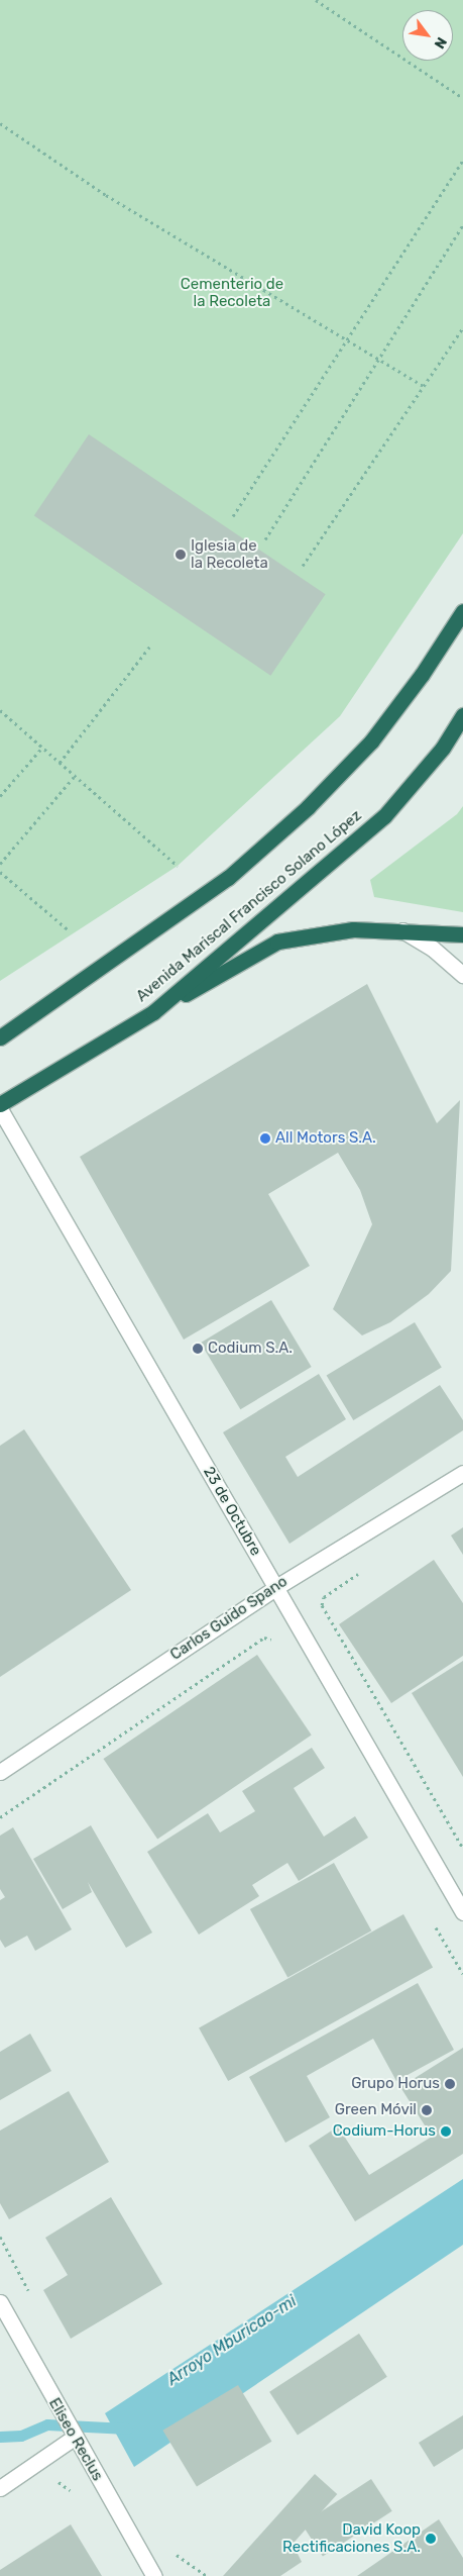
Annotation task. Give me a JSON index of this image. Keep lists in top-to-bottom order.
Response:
{
  "streets": {
    "highway": ["Avenida Mariscal Francisco Solano López"],
    "street": ["23 de Octubre", "Carlos Guido Spano", "Eliseo Reclus"]
  },
  "crossings": [
    ["23 de Octubre", "Carlos Guido Spano"]
  ],
  "water": ["Arroyo Mburicao-mi"],
  "parks": ["Cementerio de la Recoleta"],
  "places": [
    "Iglesia de la Recoleta",
    "All Motors S.A.",
    "Codium S.A.",
    "Grupo Horus",
    "Green Móvil",
    "Codium-Horus",
    "David Koop Rectificaciones S.A."
  ],
  "north": "bottom right"
}
